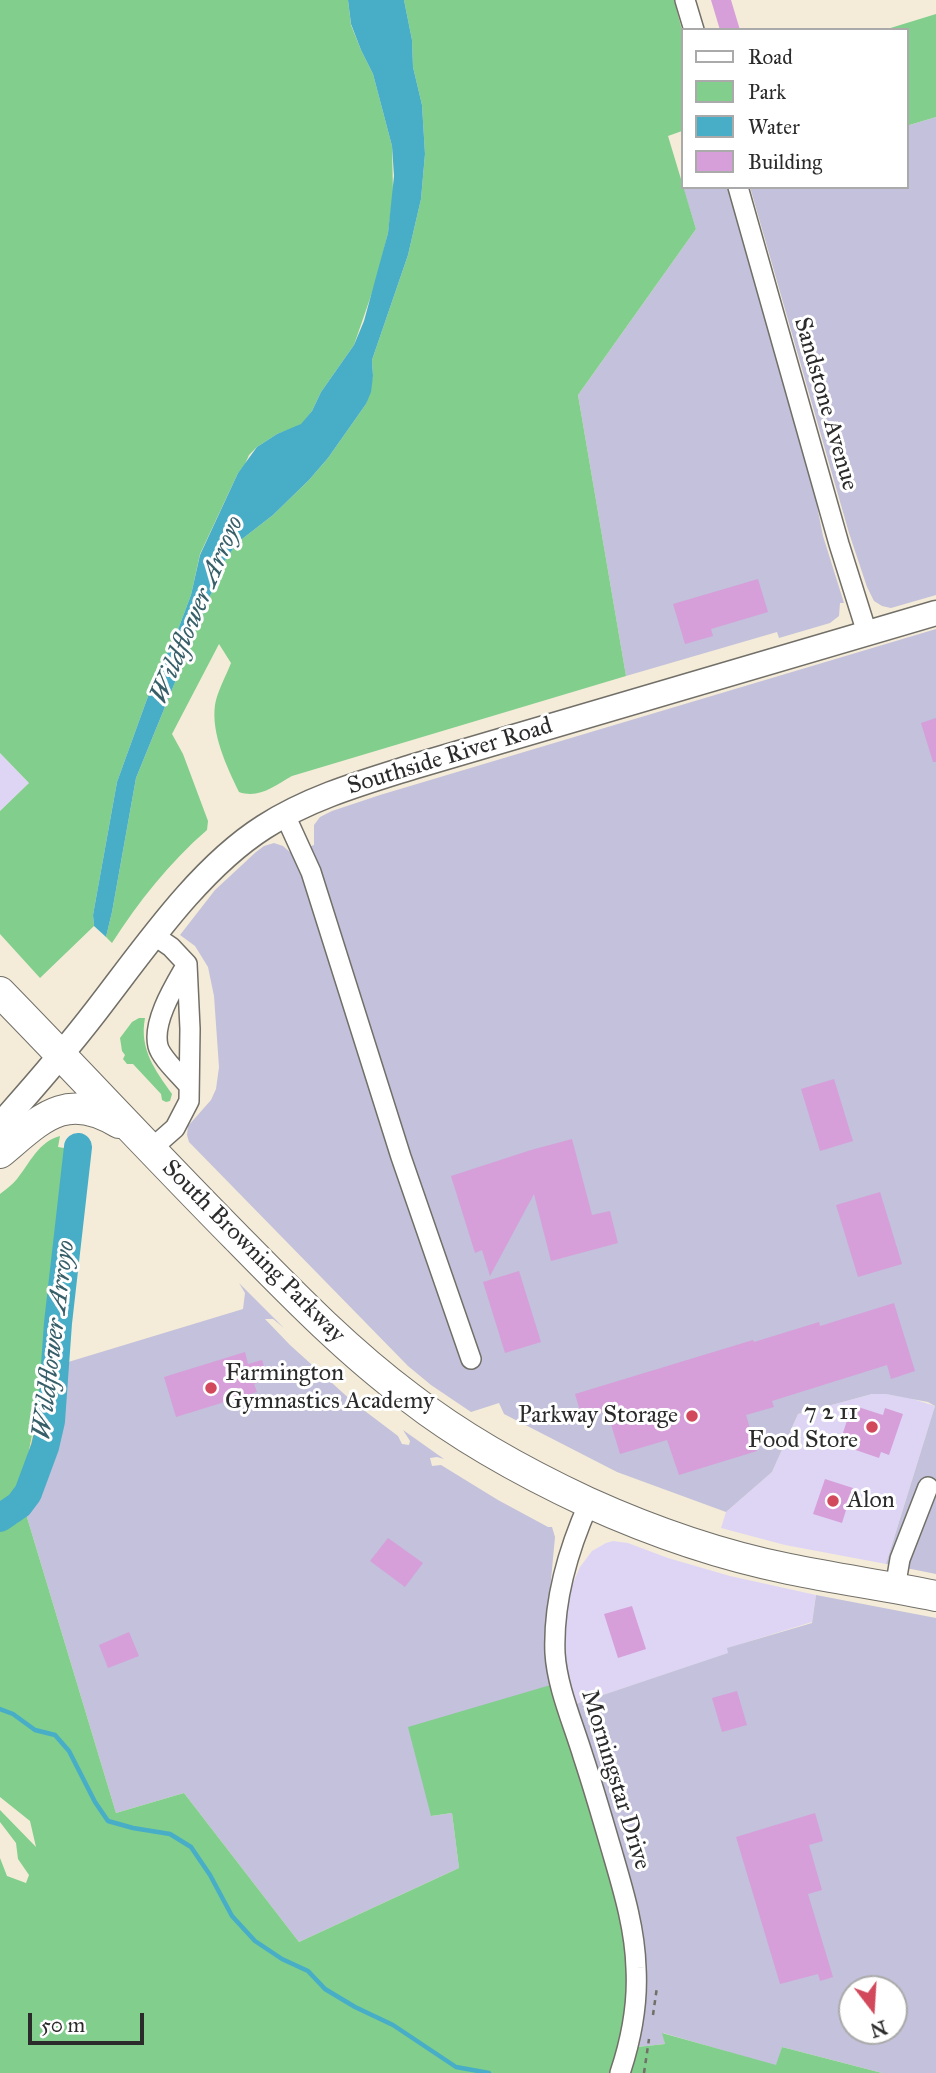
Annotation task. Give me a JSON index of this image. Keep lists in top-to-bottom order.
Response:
{
  "streets": {
    "highway": ["South Browning Parkway"],
    "main road": ["Southside River Road"],
    "street": ["Sandstone Avenue", "Morningstar Drive"]
  },
  "crossings": [
    ["Sandstone Avenue", "Southside River Road"],
    ["Southside River Road", "South Browning Parkway"],
    ["South Browning Parkway", "Morningstar Drive"]
  ],
  "water": ["Wildflower Arroyo"],
  "places": [
    "Farmington Gymnastics Academy",
    "Parkway Storage",
    "7 2 11 Food Store",
    "Alon"
  ],
  "legend": [
    "Road",
    "Park",
    "Water",
    "Building"
  ],
  "scale_bar": "50 m",
  "north": "bottom"
}
